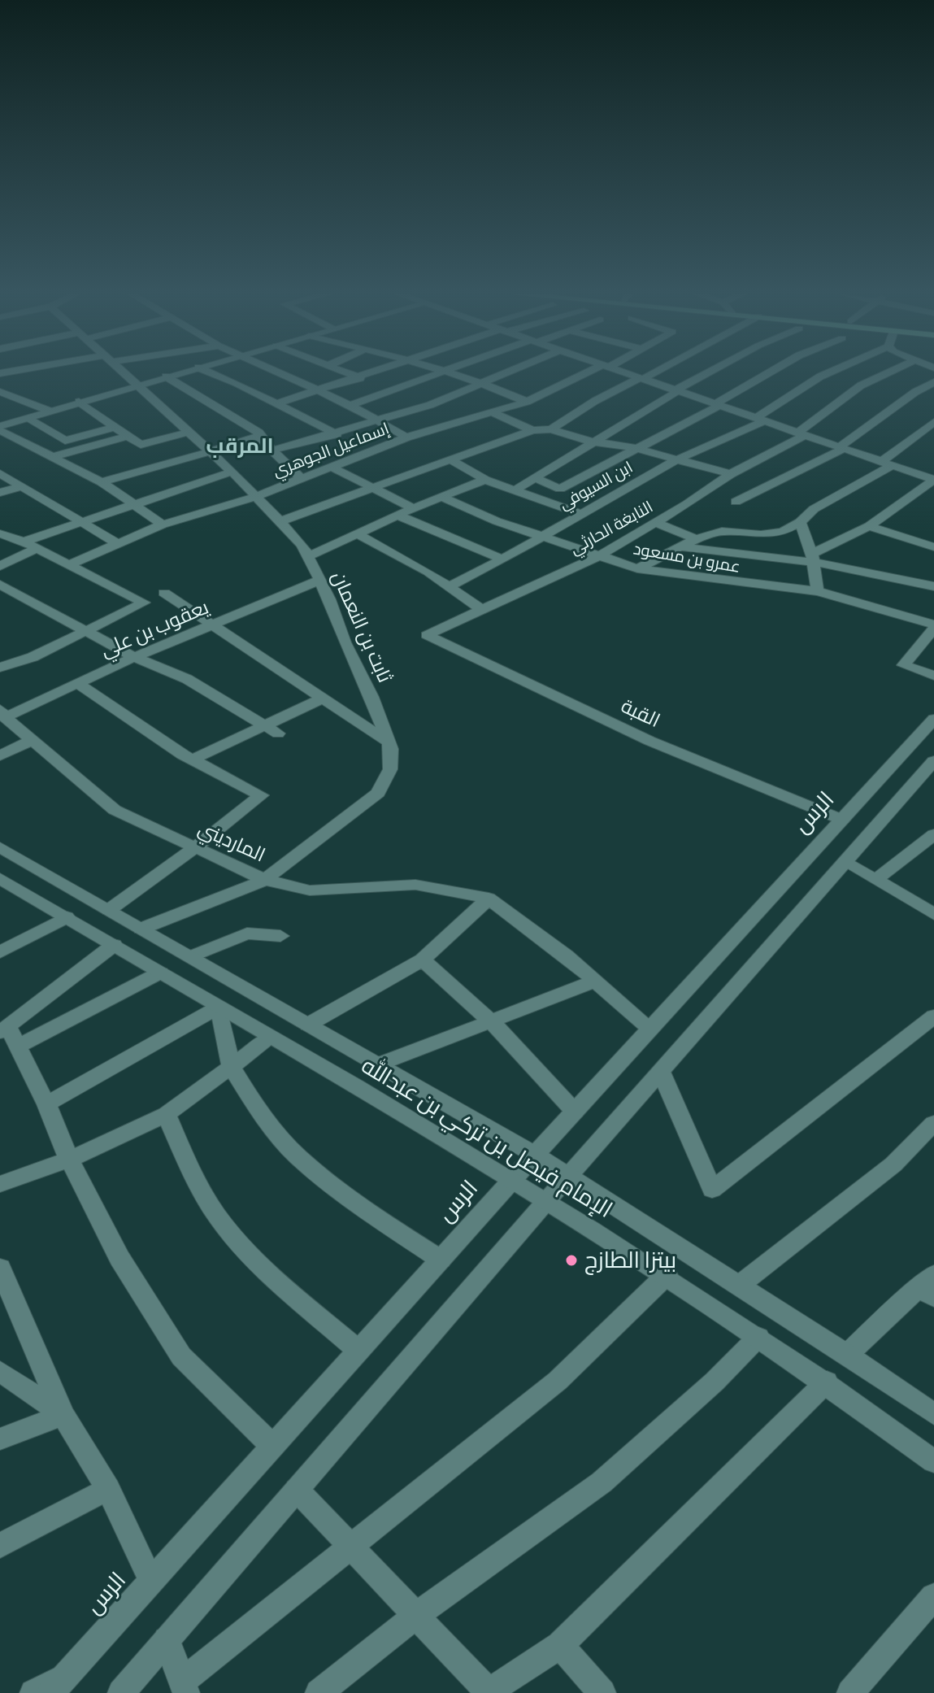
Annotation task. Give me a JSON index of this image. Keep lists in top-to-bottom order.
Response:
{
  "streets": {
    "street": [
      "إسماعيل الجوهري",
      "ابن السيوفي",
      "النابغة الحارثي",
      "عمرو بن مسعود",
      "ثابت بن النعمان",
      "يعقوب بن علي",
      "القبة",
      "الرس",
      "المارديني",
      "الإمام فيصل بن تركي بن عبدالله"
    ]
  },
  "crossings": [
    ["إسماعيل الجوهري", "ثابت بن النعمان"],
    ["ابن السيوفي", "عمرو بن مسعود"],
    ["النابغة الحارثي", "عمرو بن مسعود"],
    ["النابغة الحارثي", "القبة"],
    ["ثابت بن النعمان", "يعقوب بن علي"],
    ["ثابت بن النعمان", "المارديني"],
    ["ثابت بن النعمان", "الإمام فيصل بن تركي بن عبدالله"],
    ["يعقوب بن علي", "المارديني"],
    ["القبة", "الرس"],
    ["الرس", "الإمام فيصل بن تركي بن عبدالله"]
  ],
  "districts": ["المرقب"],
  "places": ["بيتزا الطازج"]
}
